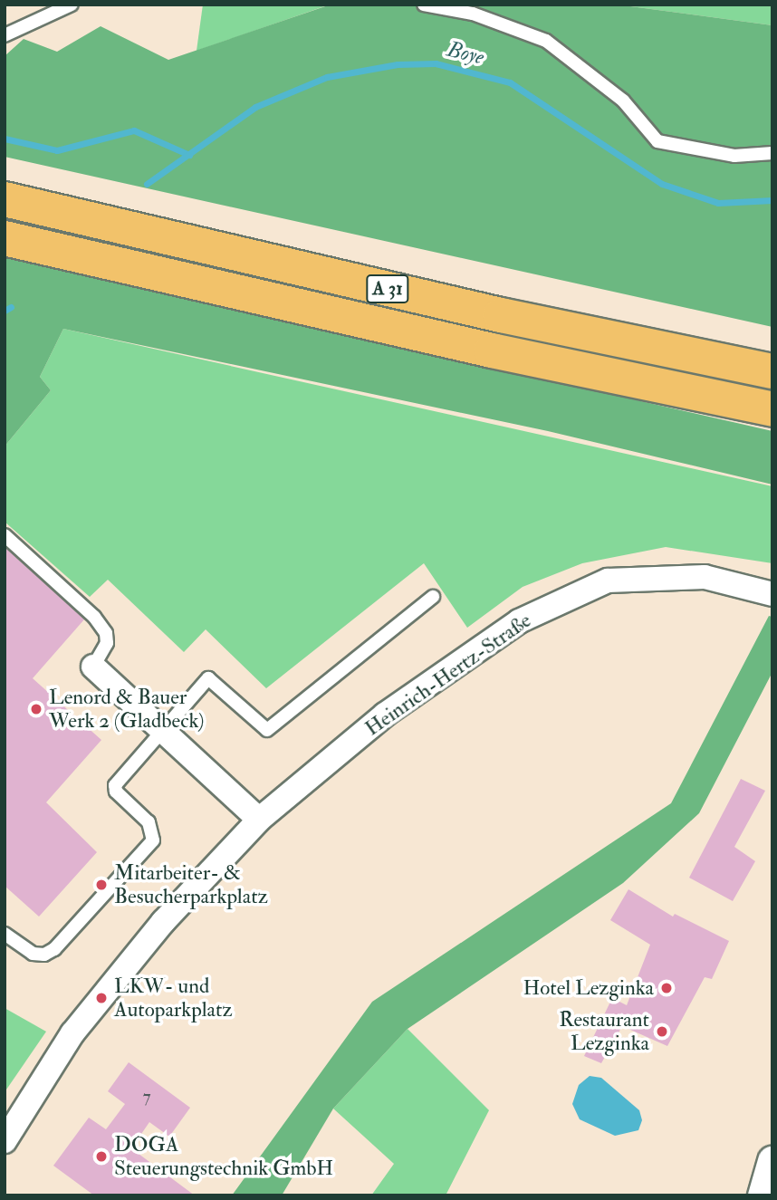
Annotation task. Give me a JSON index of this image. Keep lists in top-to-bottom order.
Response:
{
  "streets": {
    "highway": ["A 31"],
    "street": ["Heinrich-Hertz-Straße"]
  },
  "water": ["Boye"],
  "places": [
    "Lenord & Bauer Werk 2 (Gladbeck)",
    "Mitarbeiter- & Besucherparkplatz",
    "Hotel Lezginka",
    "LKW- und Autoparkplatz",
    "Restaurant Lezginka",
    "DOGA Steuerungstechnik GmbH"
  ],
  "house_numbers": ["7"]
}
